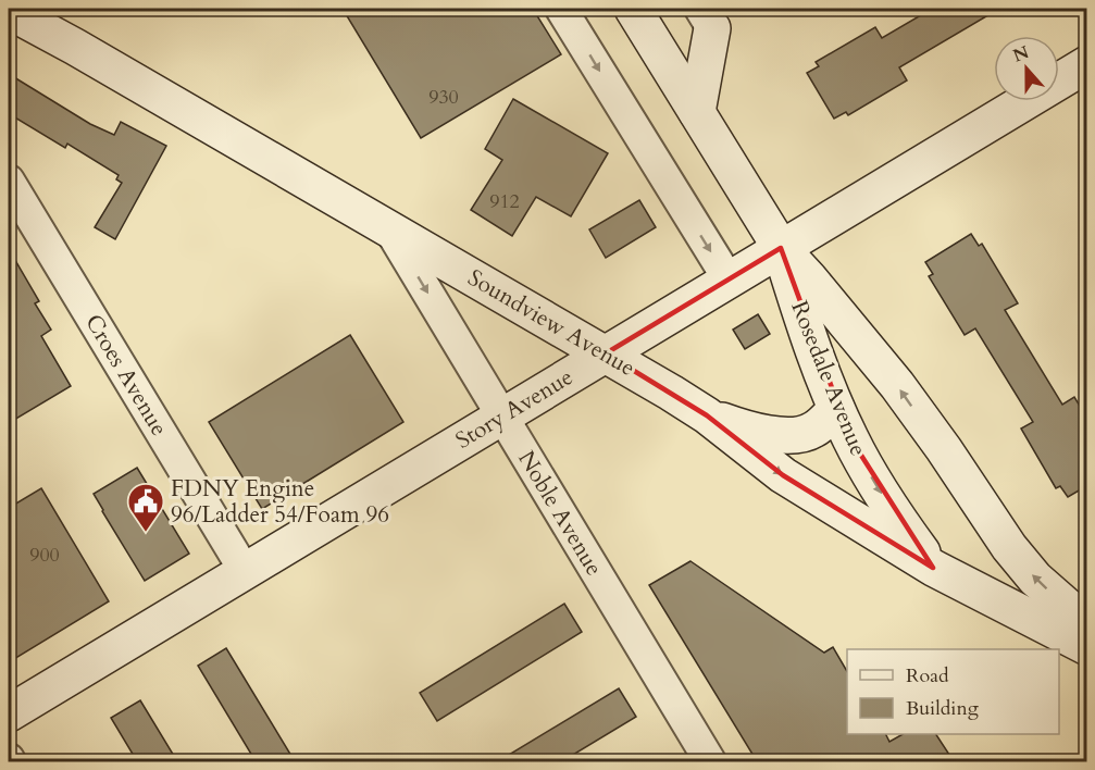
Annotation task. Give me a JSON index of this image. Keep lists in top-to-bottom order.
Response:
{
  "streets": {
    "main road": ["Soundview Avenue", "Rosedale Avenue", "Story Avenue"],
    "street": ["Croes Avenue", "Noble Avenue"]
  },
  "crossings": [
    ["Soundview Avenue", "Rosedale Avenue"],
    ["Soundview Avenue", "Story Avenue"],
    ["Soundview Avenue", "Noble Avenue"],
    ["Croes Avenue", "Story Avenue"],
    ["Rosedale Avenue", "Story Avenue"],
    ["Story Avenue", "Noble Avenue"]
  ],
  "places": {
    "public building": ["FDNY Engine 96/Ladder 54/Foam 96"]
  },
  "house_numbers": ["930", "912", "900"],
  "legend": ["Road", "Building"],
  "north": "top"
}
